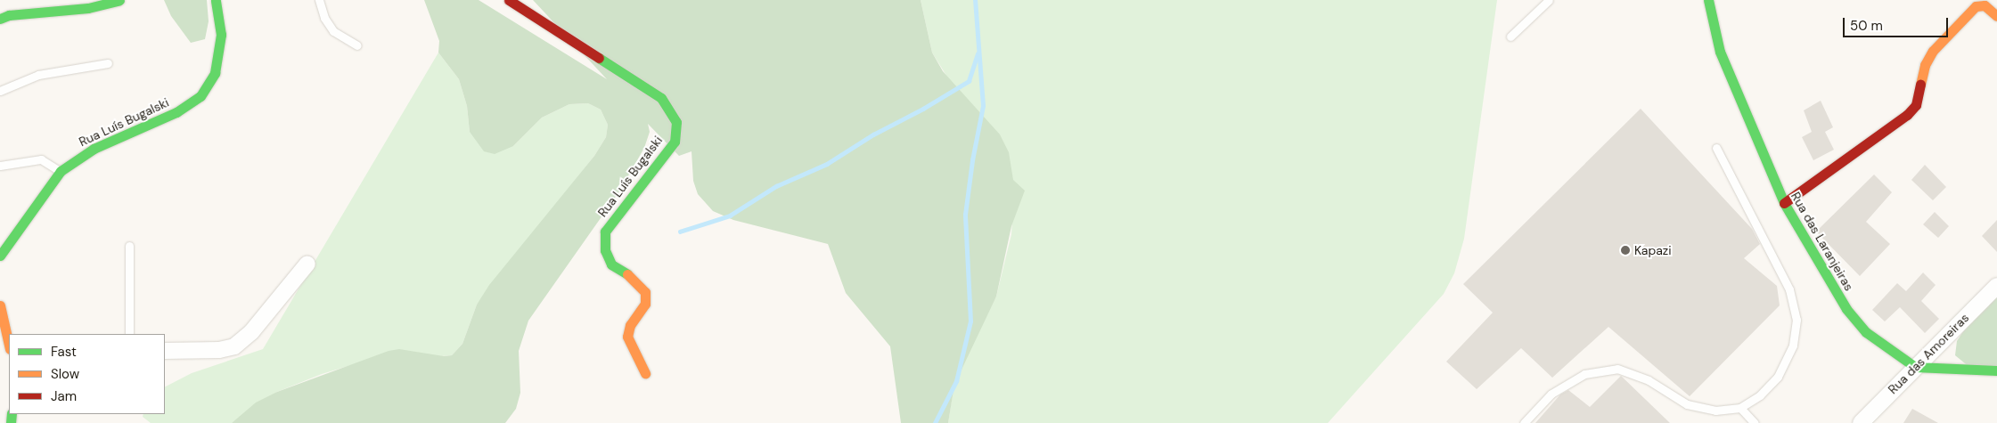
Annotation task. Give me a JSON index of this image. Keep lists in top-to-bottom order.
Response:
{
  "streets": {
    "street": ["Rua Luís Bugalski", "Rua das Laranjeiras", "Rua das Amoreiras"]
  },
  "crossings": [
    ["Rua das Laranjeiras", "Rua das Amoreiras"]
  ],
  "places": ["Kapazi"],
  "legend": ["Fast", "Slow", "Jam"],
  "scale_bar": "50 m"
}
